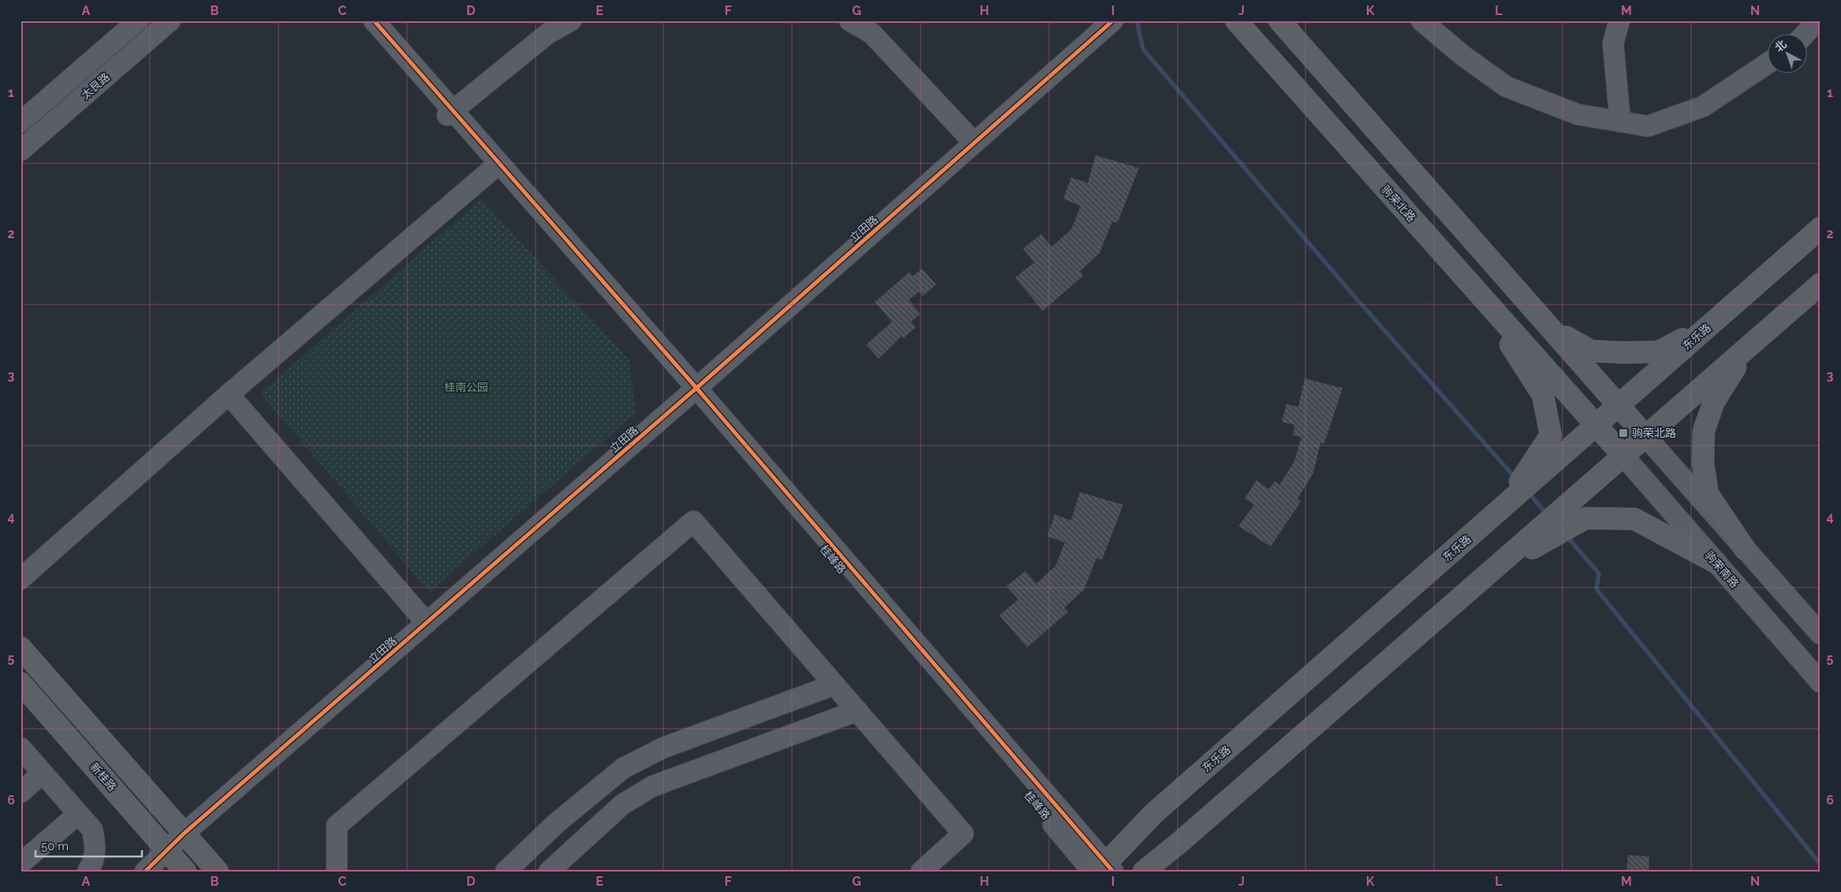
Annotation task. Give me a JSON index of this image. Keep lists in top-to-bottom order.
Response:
{
  "streets": {
    "main road": ["驹荣北路", "东乐路", "新桂路"],
    "street": ["太艮路", "立田路", "驹荣南路"],
    "cycle path": ["桂峰路"]
  },
  "crossings": [
    ["驹荣北路", "东乐路"],
    ["驹荣北路", "驹荣南路"],
    ["立田路", "新桂路"]
  ],
  "parks": ["桂南公园"],
  "places": {
    "transit": ["驹荣北路"]
  },
  "scale_bar": "50 m",
  "north": "top left",
  "grid": {
    "columns": [
      "A",
      "B",
      "C",
      "D",
      "E",
      "F",
      "G",
      "H",
      "I",
      "J",
      "K",
      "L",
      "M",
      "N"
    ],
    "rows": [
      "1",
      "2",
      "3",
      "4",
      "5",
      "6"
    ]
  }
}
